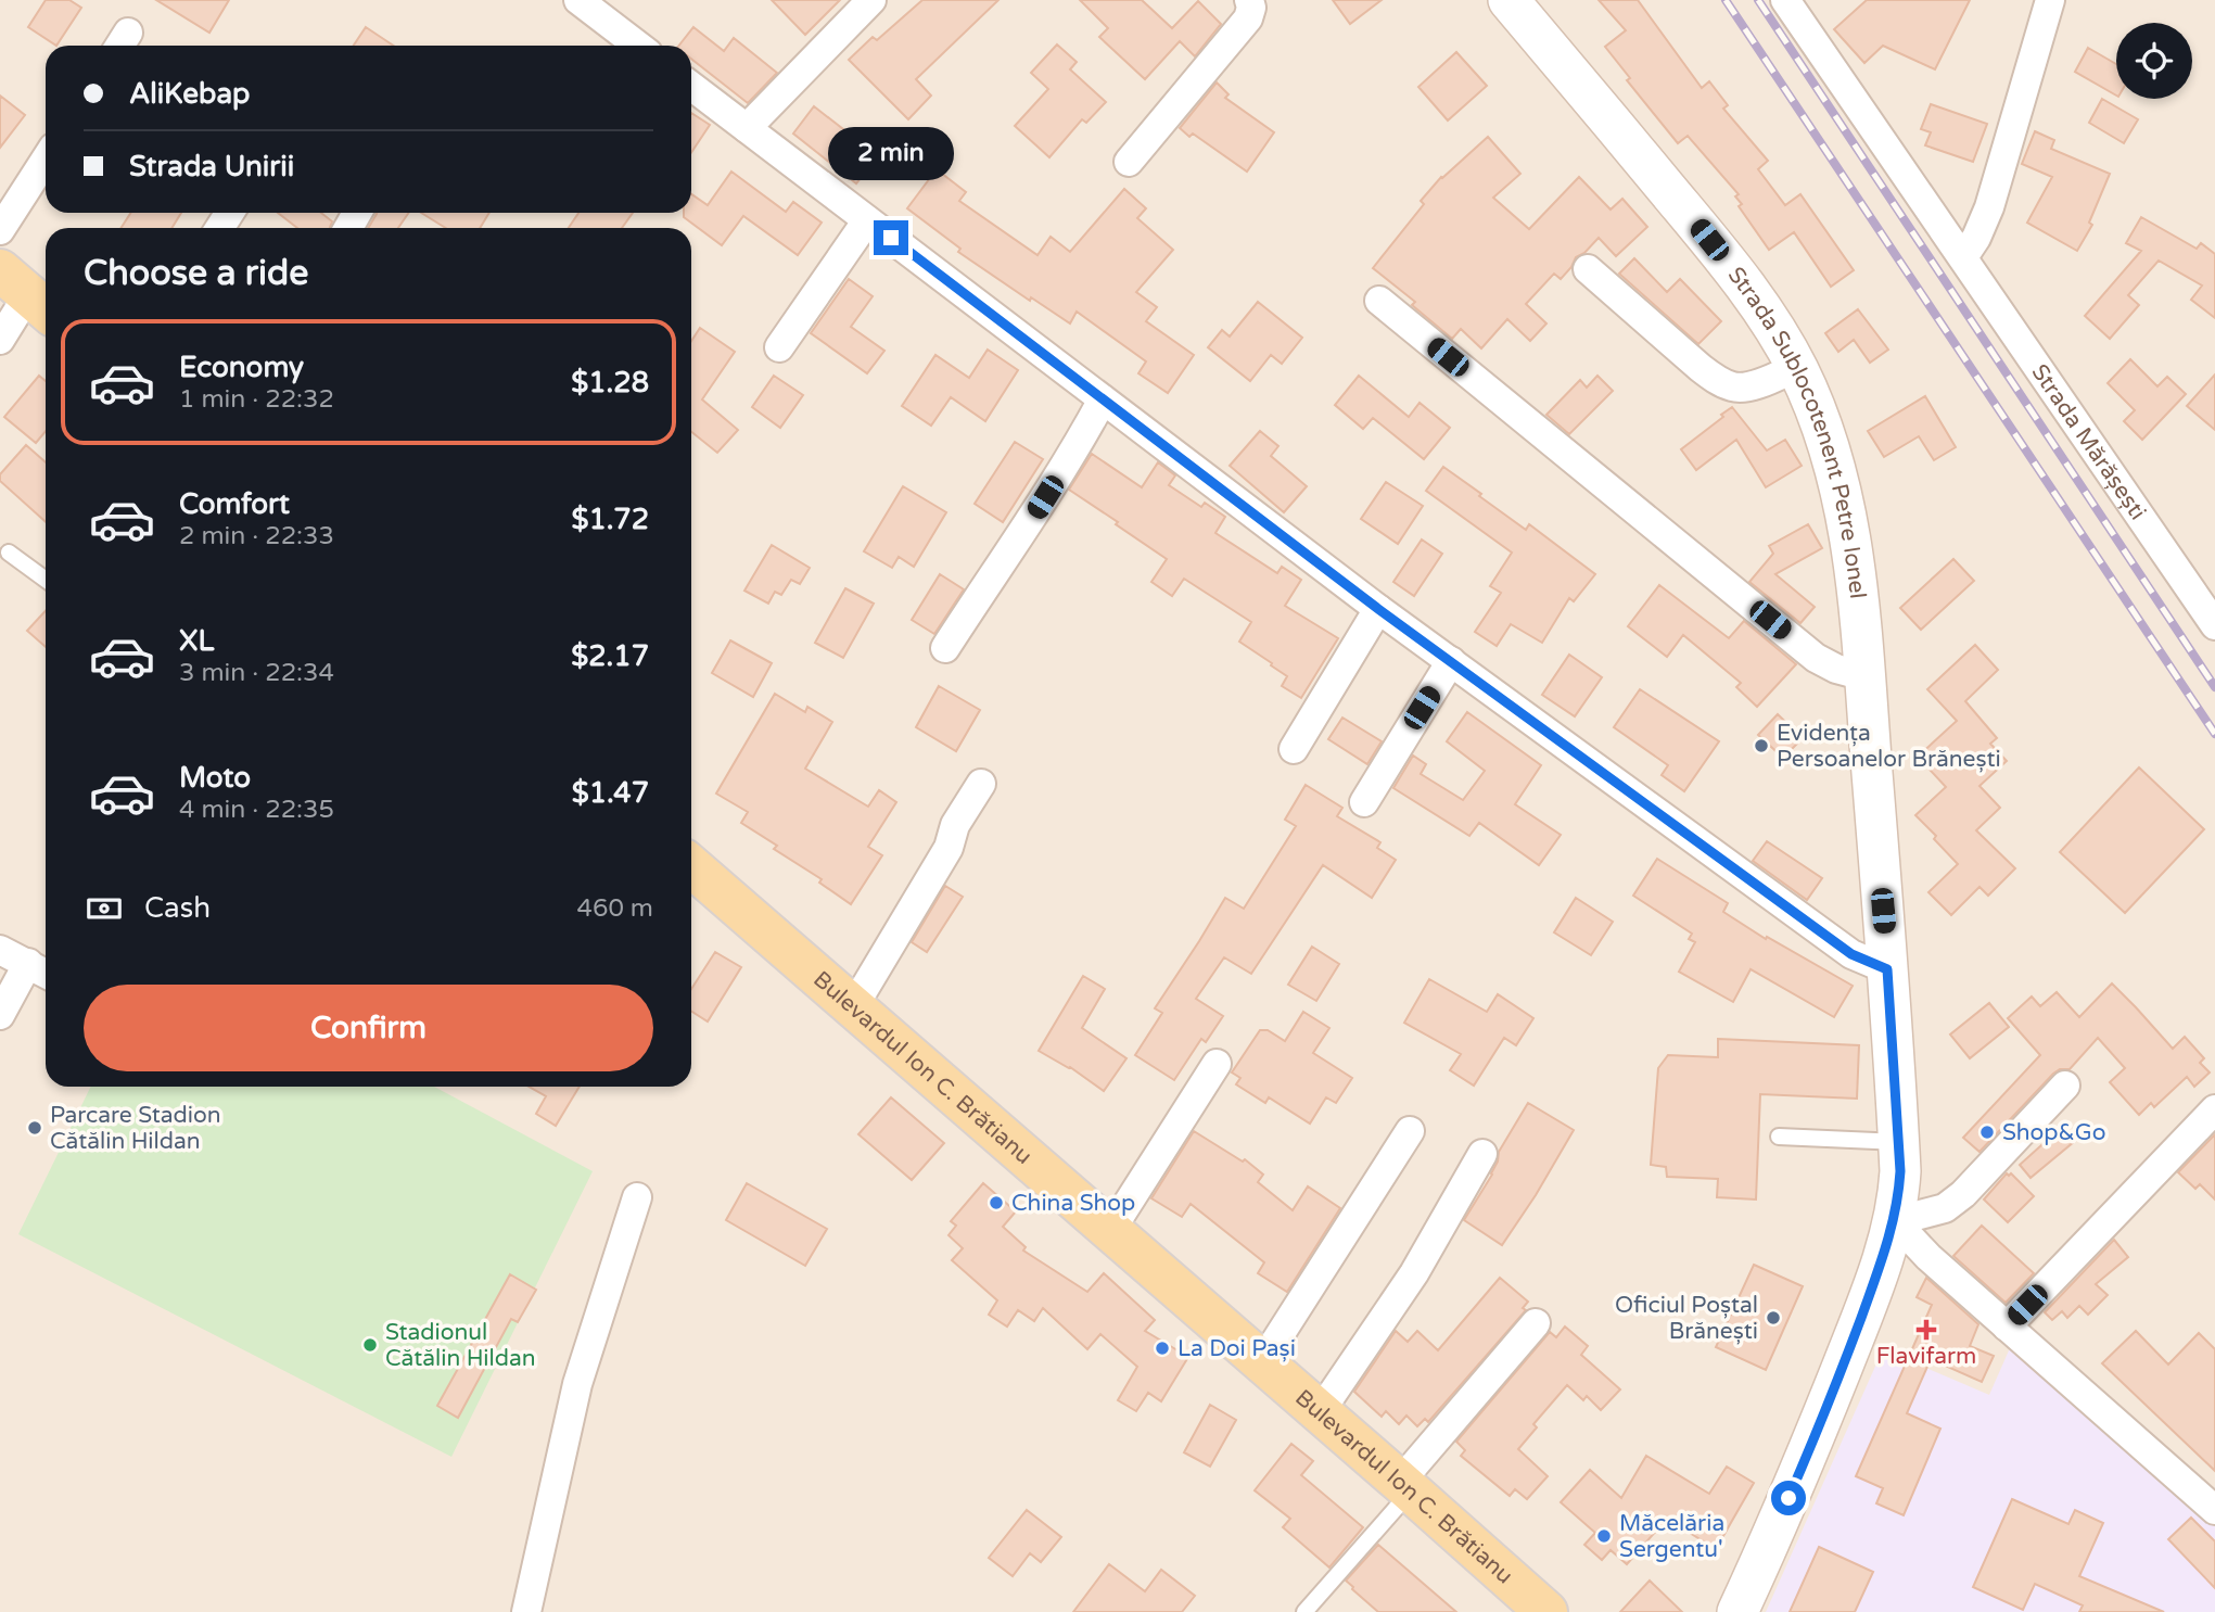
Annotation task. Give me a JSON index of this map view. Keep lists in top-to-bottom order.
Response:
{
  "streets": {
    "main road": ["Strada Sublocotenent Petre Ionel", "Bulevardul Ion C. Brătianu"],
    "street": ["Strada Mărășești"]
  },
  "places": {
    "other": [
      "Evidența Persoanelor Brănești",
      "Parcare Stadion Cătălin Hildan",
      "Shop&Go",
      "China Shop",
      "Oficiul Poștal Brănești",
      "Stadionul Cătălin Hildan",
      "La Doi Pași",
      "Măcelăria Sergentu'"
    ],
    "health": ["Flavifarm"]
  },
  "page": {
    "banner": ["AliKebap", "Strada Unirii"],
    "bubble": "2 min",
    "heading": "Choose a ride",
    "list": [
      {
        "name": "Economy",
        "note": "1 min · 22:32",
        "value": "$1.28"
      },
      {
        "name": "Comfort",
        "note": "2 min · 22:33",
        "value": "$1.72"
      },
      {
        "name": "XL",
        "note": "3 min · 22:34",
        "value": "$2.17"
      },
      {
        "name": "Moto",
        "note": "4 min · 22:35",
        "value": "$1.47"
      }
    ],
    "pay": ["Cash", "460 m"],
    "buttons": "Confirm"
  }
}
